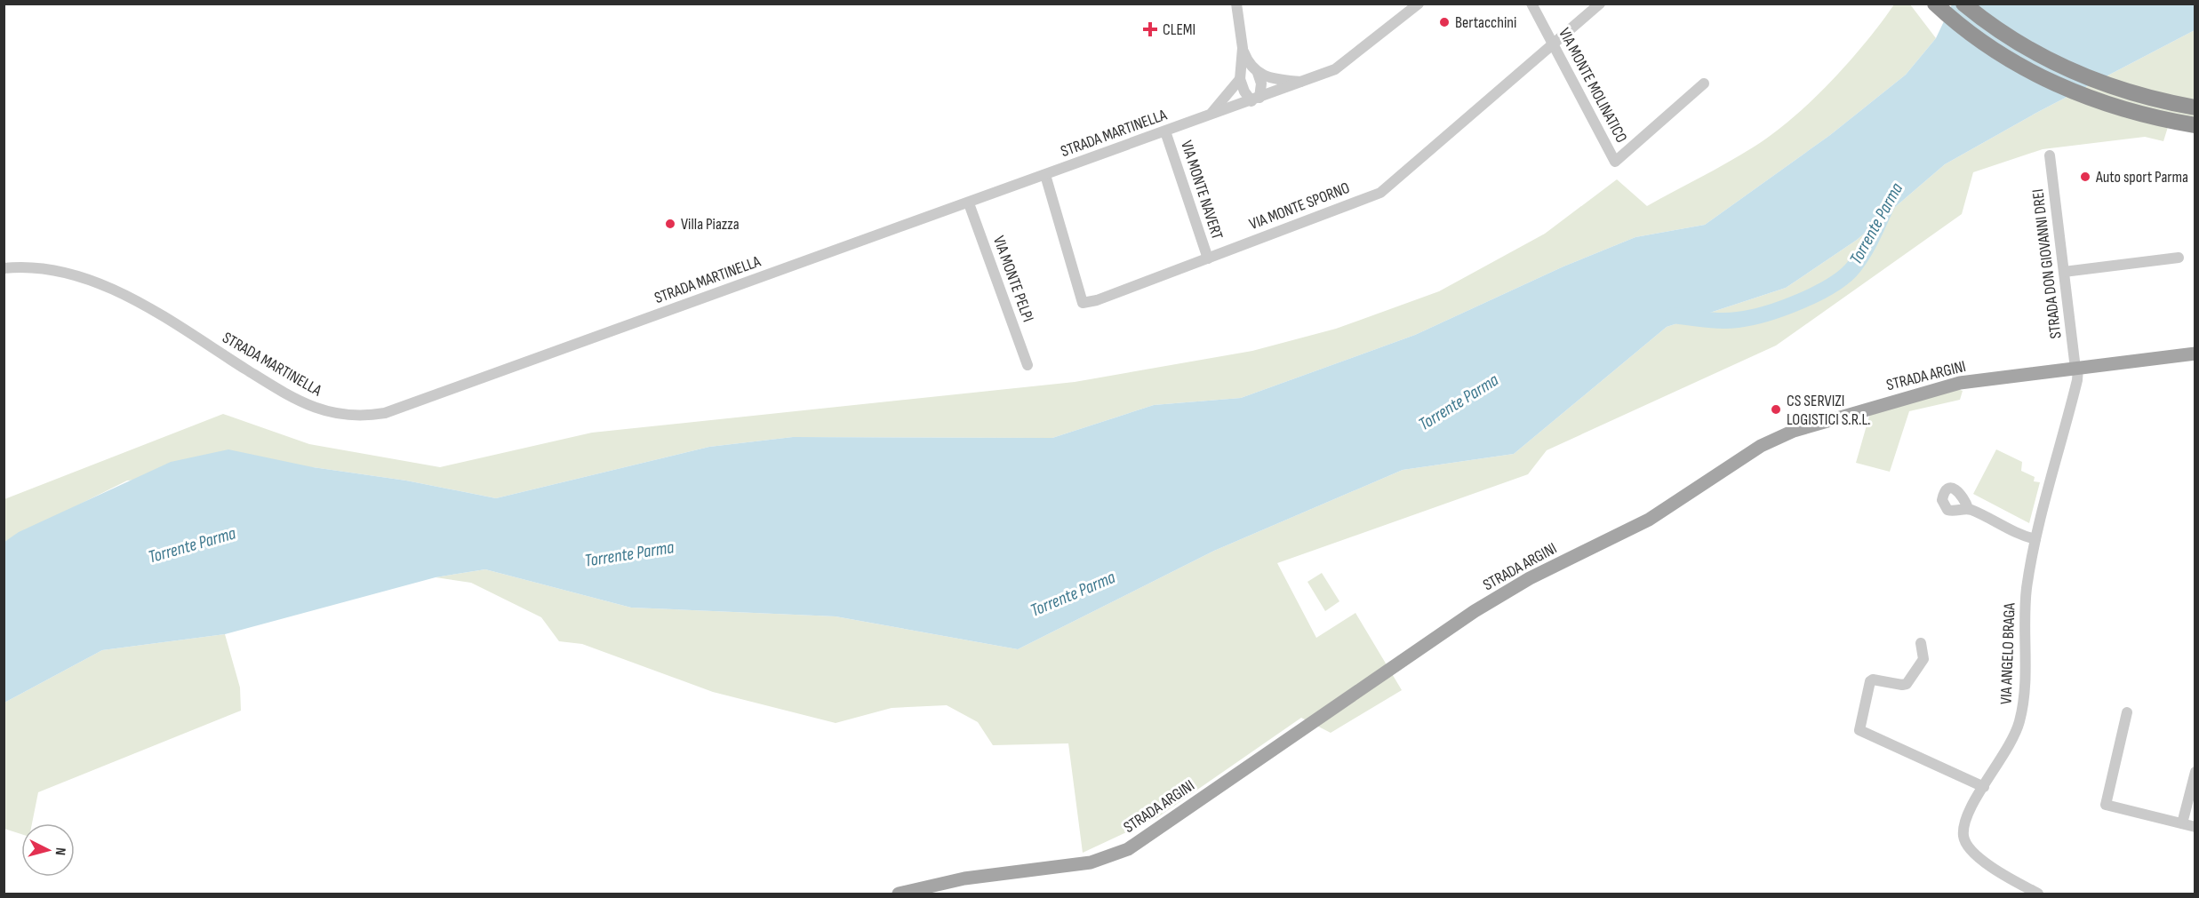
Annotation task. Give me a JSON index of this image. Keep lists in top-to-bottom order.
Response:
{
  "streets": {
    "main road": ["STRADA ARGINI"],
    "street": [
      "VIA MONTE MOLINATICO",
      "STRADA MARTINELLA",
      "VIA MONTE NAVERT",
      "VIA MONTE SPORNO",
      "STRADA DON GIOVANNI DREI",
      "VIA MONTE PELPI",
      "VIA ANGELO BRAGA"
    ]
  },
  "crossings": [
    ["VIA MONTE MOLINATICO", "VIA MONTE SPORNO"],
    ["STRADA MARTINELLA", "VIA MONTE NAVERT"],
    ["STRADA MARTINELLA", "VIA MONTE SPORNO"],
    ["STRADA MARTINELLA", "VIA MONTE PELPI"],
    ["VIA MONTE NAVERT", "VIA MONTE SPORNO"],
    ["STRADA DON GIOVANNI DREI", "STRADA ARGINI"],
    ["STRADA DON GIOVANNI DREI", "VIA ANGELO BRAGA"],
    ["STRADA ARGINI", "VIA ANGELO BRAGA"]
  ],
  "water": ["Torrente Parma"],
  "places": {
    "other": [
      "Bertacchini",
      "Auto sport Parma",
      "Villa Piazza",
      "CS SERVIZI LOGISTICI S.R.L."
    ],
    "health": ["CLEMI"]
  },
  "north": "right"
}
